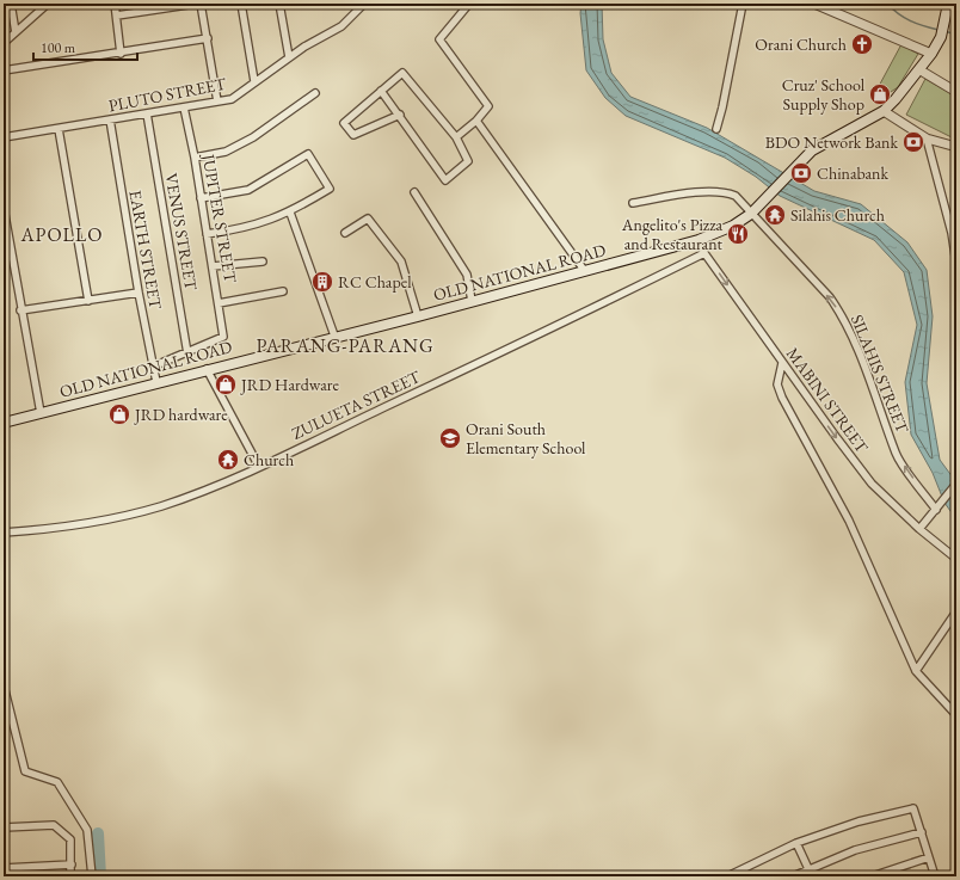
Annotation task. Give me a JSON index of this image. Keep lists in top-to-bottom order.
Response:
{
  "streets": {
    "main road": ["OLD NATIONAL ROAD"],
    "street": [
      "PLUTO STREET",
      "JUPITER STREET",
      "VENUS STREET",
      "EARTH STREET",
      "SILAHIS STREET",
      "MABINI STREET",
      "ZULUETA STREET"
    ]
  },
  "crossings": [
    ["PLUTO STREET", "JUPITER STREET"],
    ["PLUTO STREET", "VENUS STREET"],
    ["PLUTO STREET", "EARTH STREET"],
    ["JUPITER STREET", "VENUS STREET"],
    ["EARTH STREET", "OLD NATIONAL ROAD"],
    ["OLD NATIONAL ROAD", "SILAHIS STREET"],
    ["OLD NATIONAL ROAD", "MABINI STREET"],
    ["MABINI STREET", "ZULUETA STREET"]
  ],
  "one_way": ["SILAHIS STREET"],
  "districts": ["APOLLO", "PARANG-PARANG"],
  "places": {
    "church": ["Orani Church"],
    "shop": ["Cruz' School Supply Shop", "JRD Hardware", "JRD hardware"],
    "bank": ["BDO Network Bank", "Chinabank"],
    "temple": ["Silahis Church", "Church"],
    "restaurant": ["Angelito's Pizza and Restaurant"],
    "building": ["RC Chapel"],
    "school or university": ["Orani South Elementary School"]
  },
  "scale_bar": "100 m"
}
